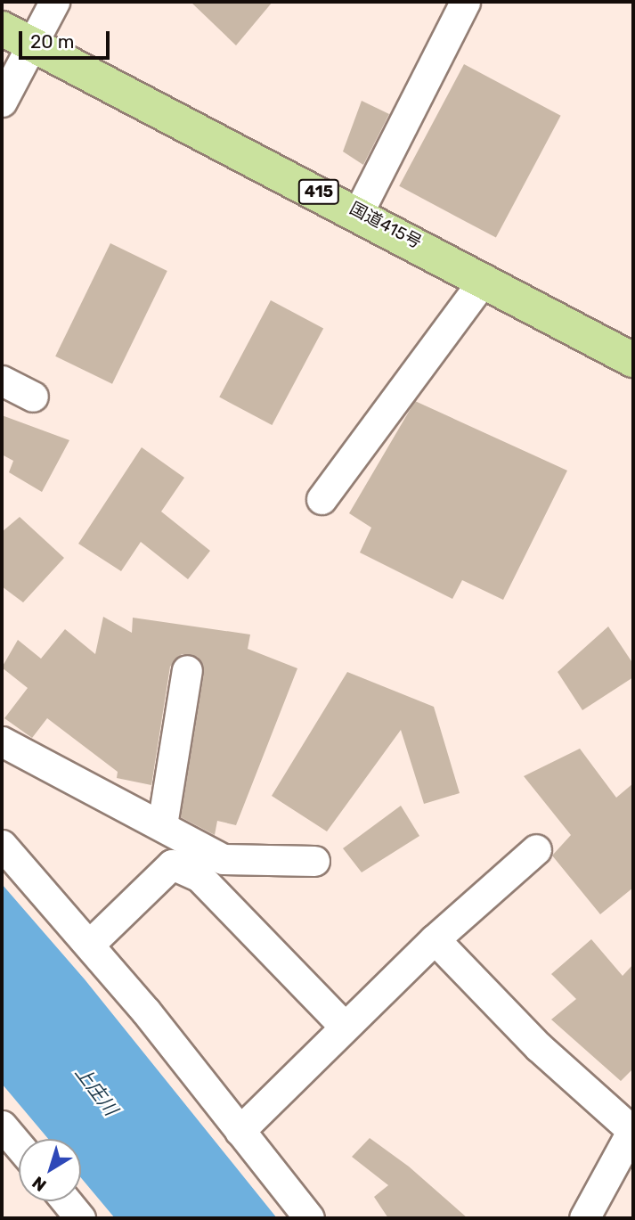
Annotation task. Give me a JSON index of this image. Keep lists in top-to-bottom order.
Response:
{
  "streets": {
    "highway": ["415", "国道415号"]
  },
  "water": ["上庄川"],
  "scale_bar": "20 m",
  "north": "bottom left"
}
